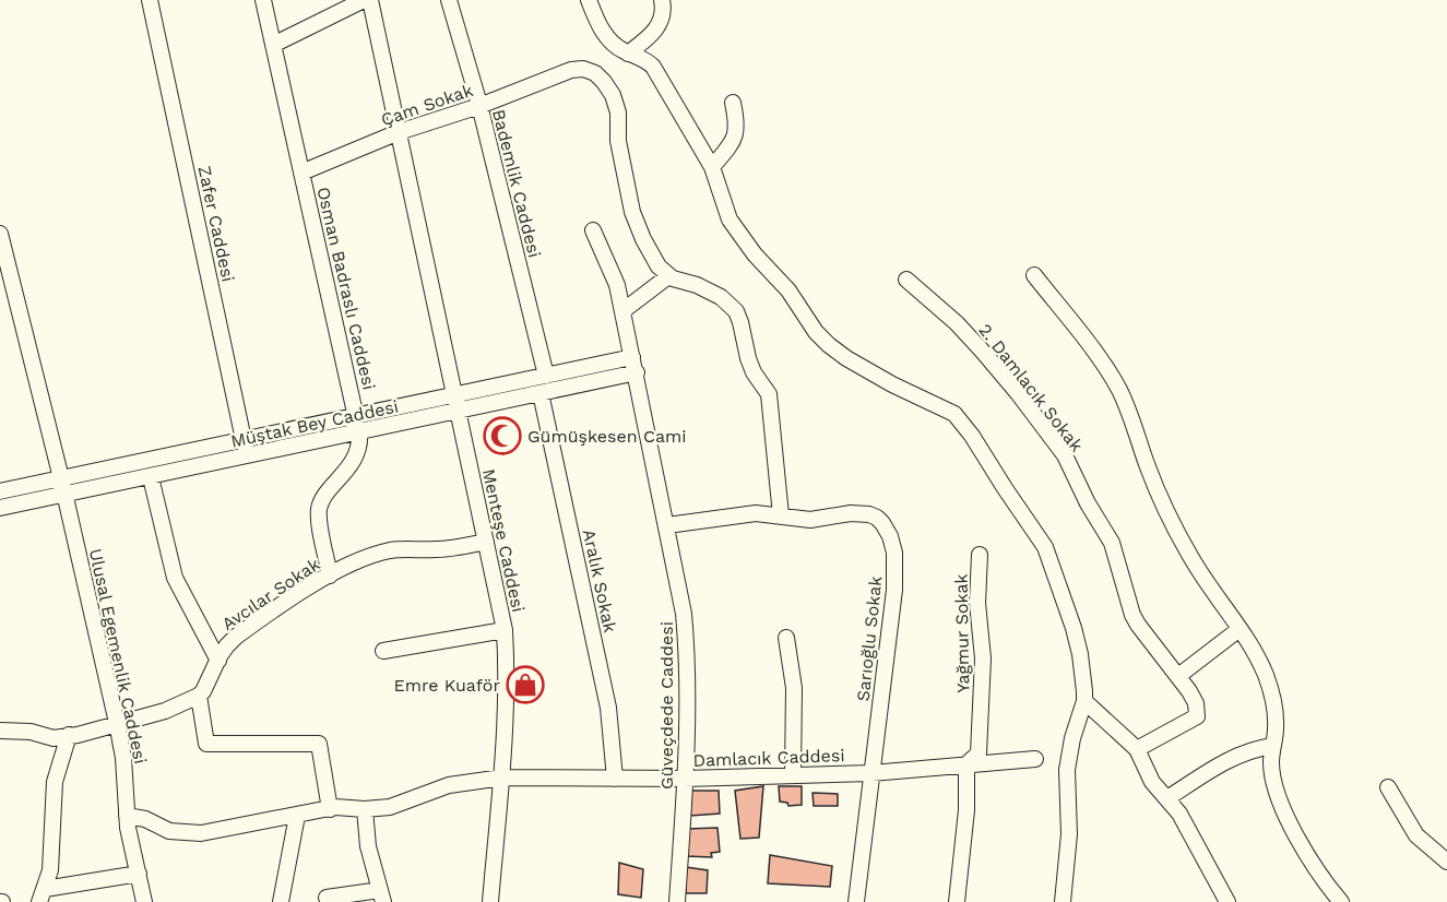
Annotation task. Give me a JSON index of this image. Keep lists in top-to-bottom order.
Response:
{
  "streets": {
    "street": [
      "Çam Sokak",
      "Bademlik Caddesi",
      "Zafer Caddesi",
      "Osman Badraslı Caddesi",
      "2. Damlacık Sokak",
      "Müştak Bey Caddesi",
      "Menteşe Caddesi",
      "Aralık Sokak",
      "Avcılar Sokak",
      "Yağmur Sokak",
      "Sarıoğlu Sokak",
      "Ulusal Egemenlik Caddesi",
      "Güveçdede Caddesi",
      "Damlacık Caddesi"
    ]
  },
  "crossings": [
    ["Çam Sokak", "Bademlik Caddesi"],
    ["Çam Sokak", "Osman Badraslı Caddesi"],
    ["Çam Sokak", "Menteşe Caddesi"],
    ["Bademlik Caddesi", "Müştak Bey Caddesi"],
    ["Zafer Caddesi", "Müştak Bey Caddesi"],
    ["Osman Badraslı Caddesi", "Müştak Bey Caddesi"],
    ["Osman Badraslı Caddesi", "Avcılar Sokak"],
    ["Müştak Bey Caddesi", "Menteşe Caddesi"],
    ["Müştak Bey Caddesi", "Aralık Sokak"],
    ["Müştak Bey Caddesi", "Ulusal Egemenlik Caddesi"],
    ["Müştak Bey Caddesi", "Güveçdede Caddesi"],
    ["Menteşe Caddesi", "Avcılar Sokak"],
    ["Menteşe Caddesi", "Damlacık Caddesi"],
    ["Aralık Sokak", "Damlacık Caddesi"],
    ["Yağmur Sokak", "Damlacık Caddesi"],
    ["Sarıoğlu Sokak", "Güveçdede Caddesi"],
    ["Sarıoğlu Sokak", "Damlacık Caddesi"],
    ["Ulusal Egemenlik Caddesi", "Damlacık Caddesi"],
    ["Güveçdede Caddesi", "Damlacık Caddesi"]
  ],
  "places": {
    "mosque": ["Gümüşkesen Cami"],
    "shop": ["Emre Kuaför"]
  }
}
